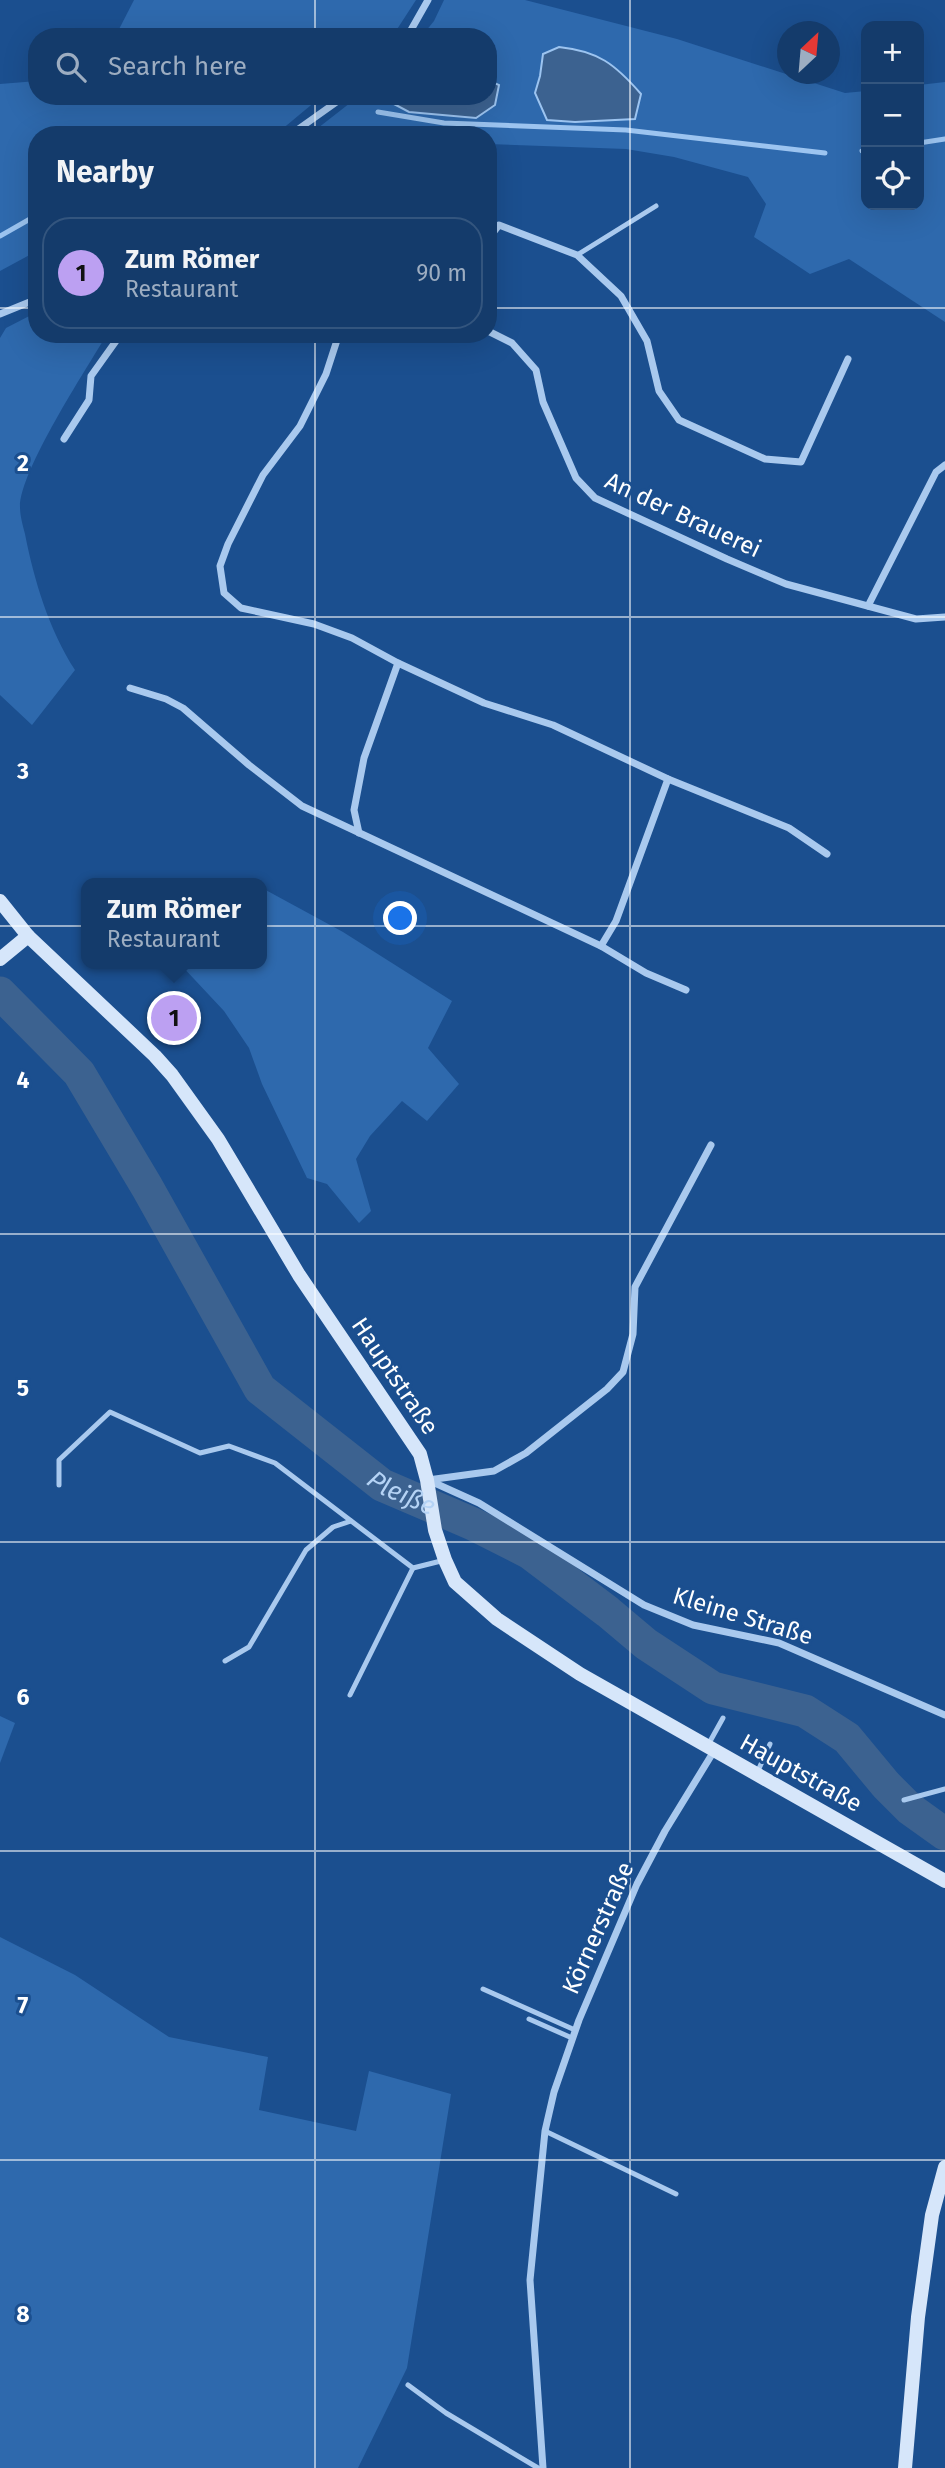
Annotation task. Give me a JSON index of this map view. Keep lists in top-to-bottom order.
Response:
{
  "streets": {
    "main road": ["Hauptstraße"],
    "street": ["An der Brauerei", "Kleine Straße", "Körnerstraße"]
  },
  "crossings": [
    ["Hauptstraße", "Kleine Straße"],
    ["Hauptstraße", "Körnerstraße"]
  ],
  "water": ["Pleiße"],
  "north": "top right",
  "page": {
    "map_buttons": ["+", "−"],
    "search": "Search here",
    "heading": "Nearby",
    "list": [
      {
        "mark": "1",
        "name": "Zum Römer",
        "note": "Restaurant",
        "value": "90 m"
      }
    ],
    "popup": ["Zum Römer", "Restaurant"],
    "pins": "1"
  },
  "grid": {
    "rows": [
      "2",
      "3",
      "4",
      "5",
      "6",
      "7",
      "8"
    ]
  }
}
